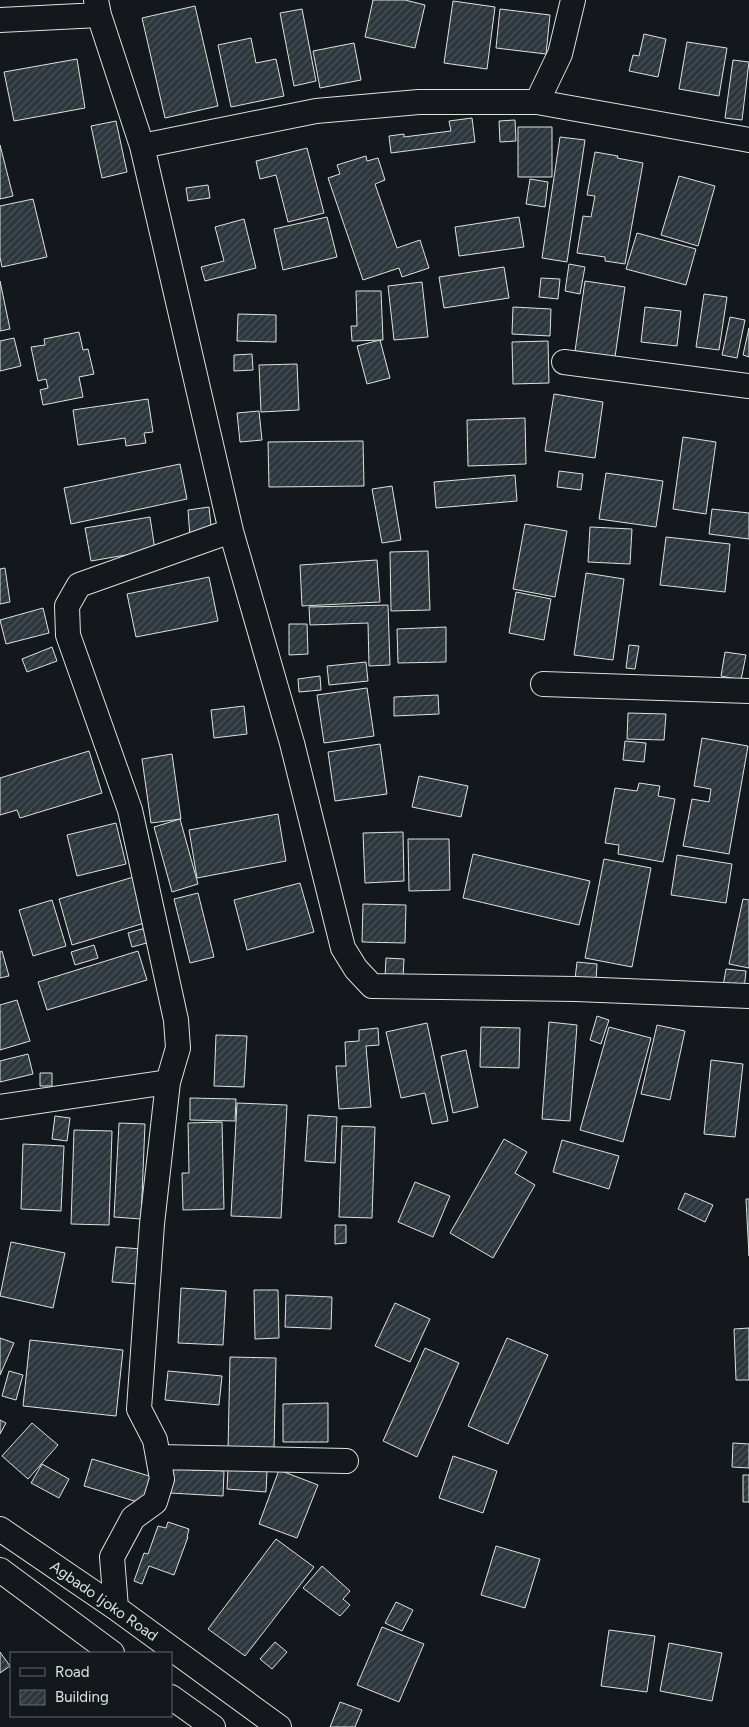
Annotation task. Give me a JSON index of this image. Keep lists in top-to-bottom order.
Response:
{
  "streets": {
    "street": ["Agbado Ijoko Road"]
  },
  "legend": ["Road", "Building"]
}
